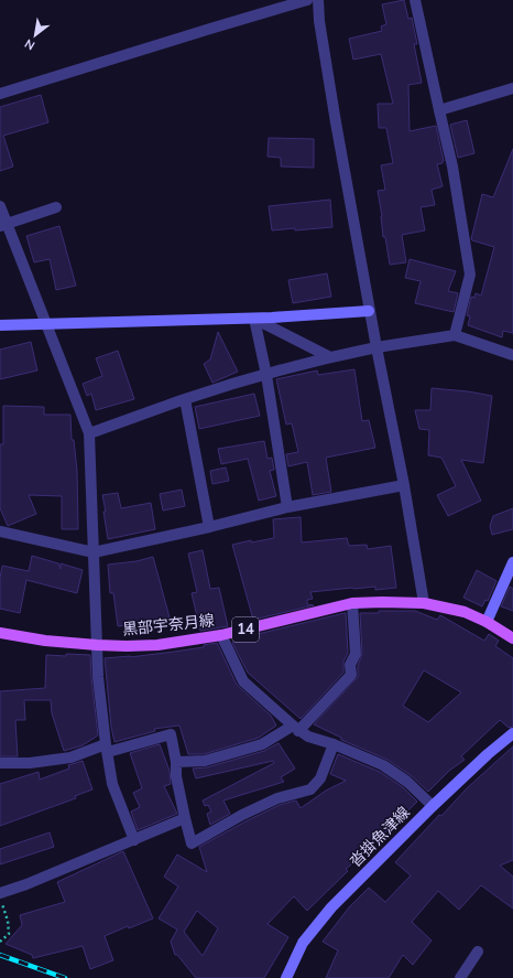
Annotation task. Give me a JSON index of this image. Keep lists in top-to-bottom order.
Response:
{
  "streets": {
    "main road": ["黒部宇奈月線", "14", "沓掛魚津線"]
  },
  "north": "bottom left"
}
